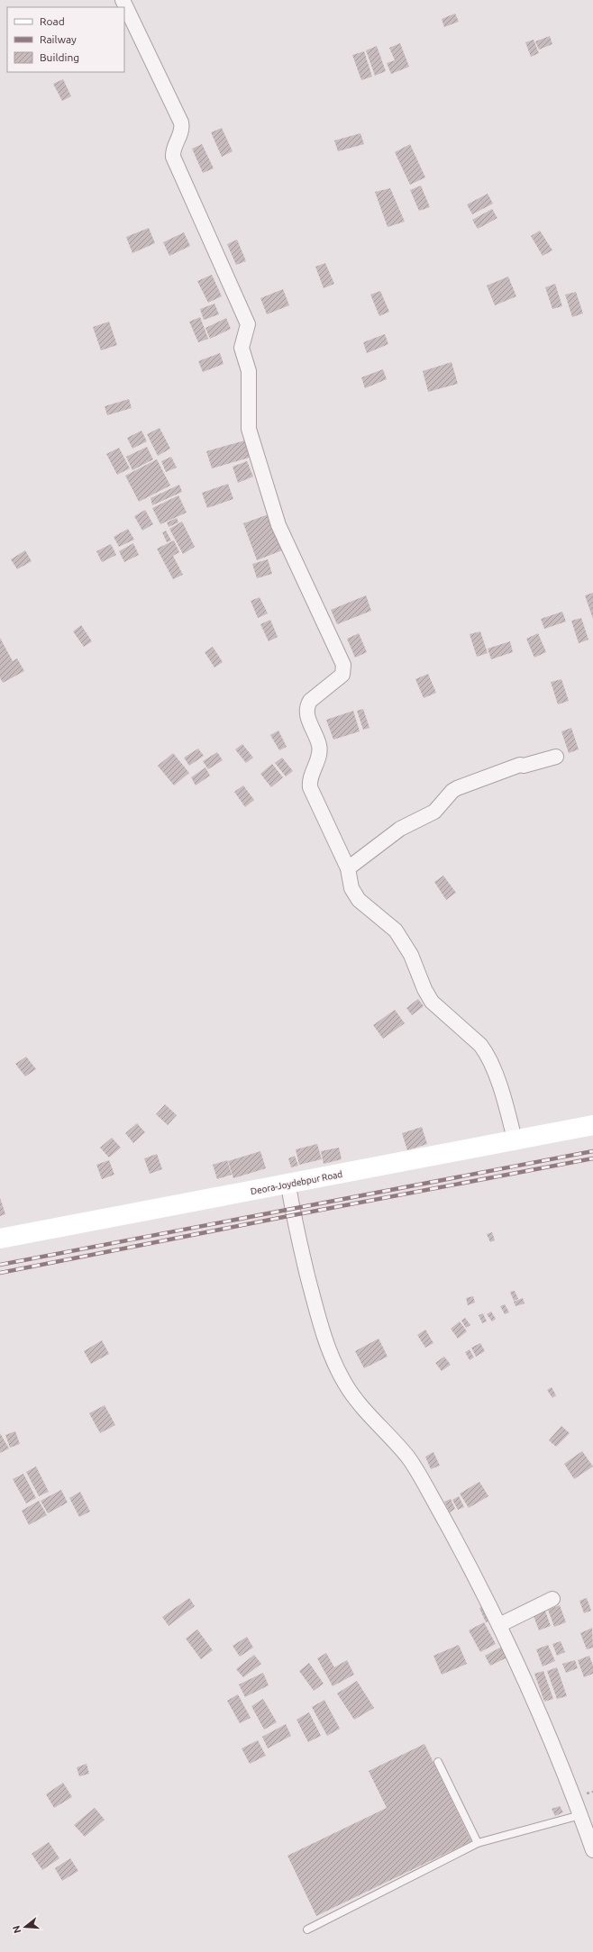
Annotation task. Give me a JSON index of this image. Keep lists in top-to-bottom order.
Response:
{
  "streets": {
    "street": ["Deora-Joydebpur Road"]
  },
  "legend": ["Road", "Railway", "Building"],
  "north": "left"
}
